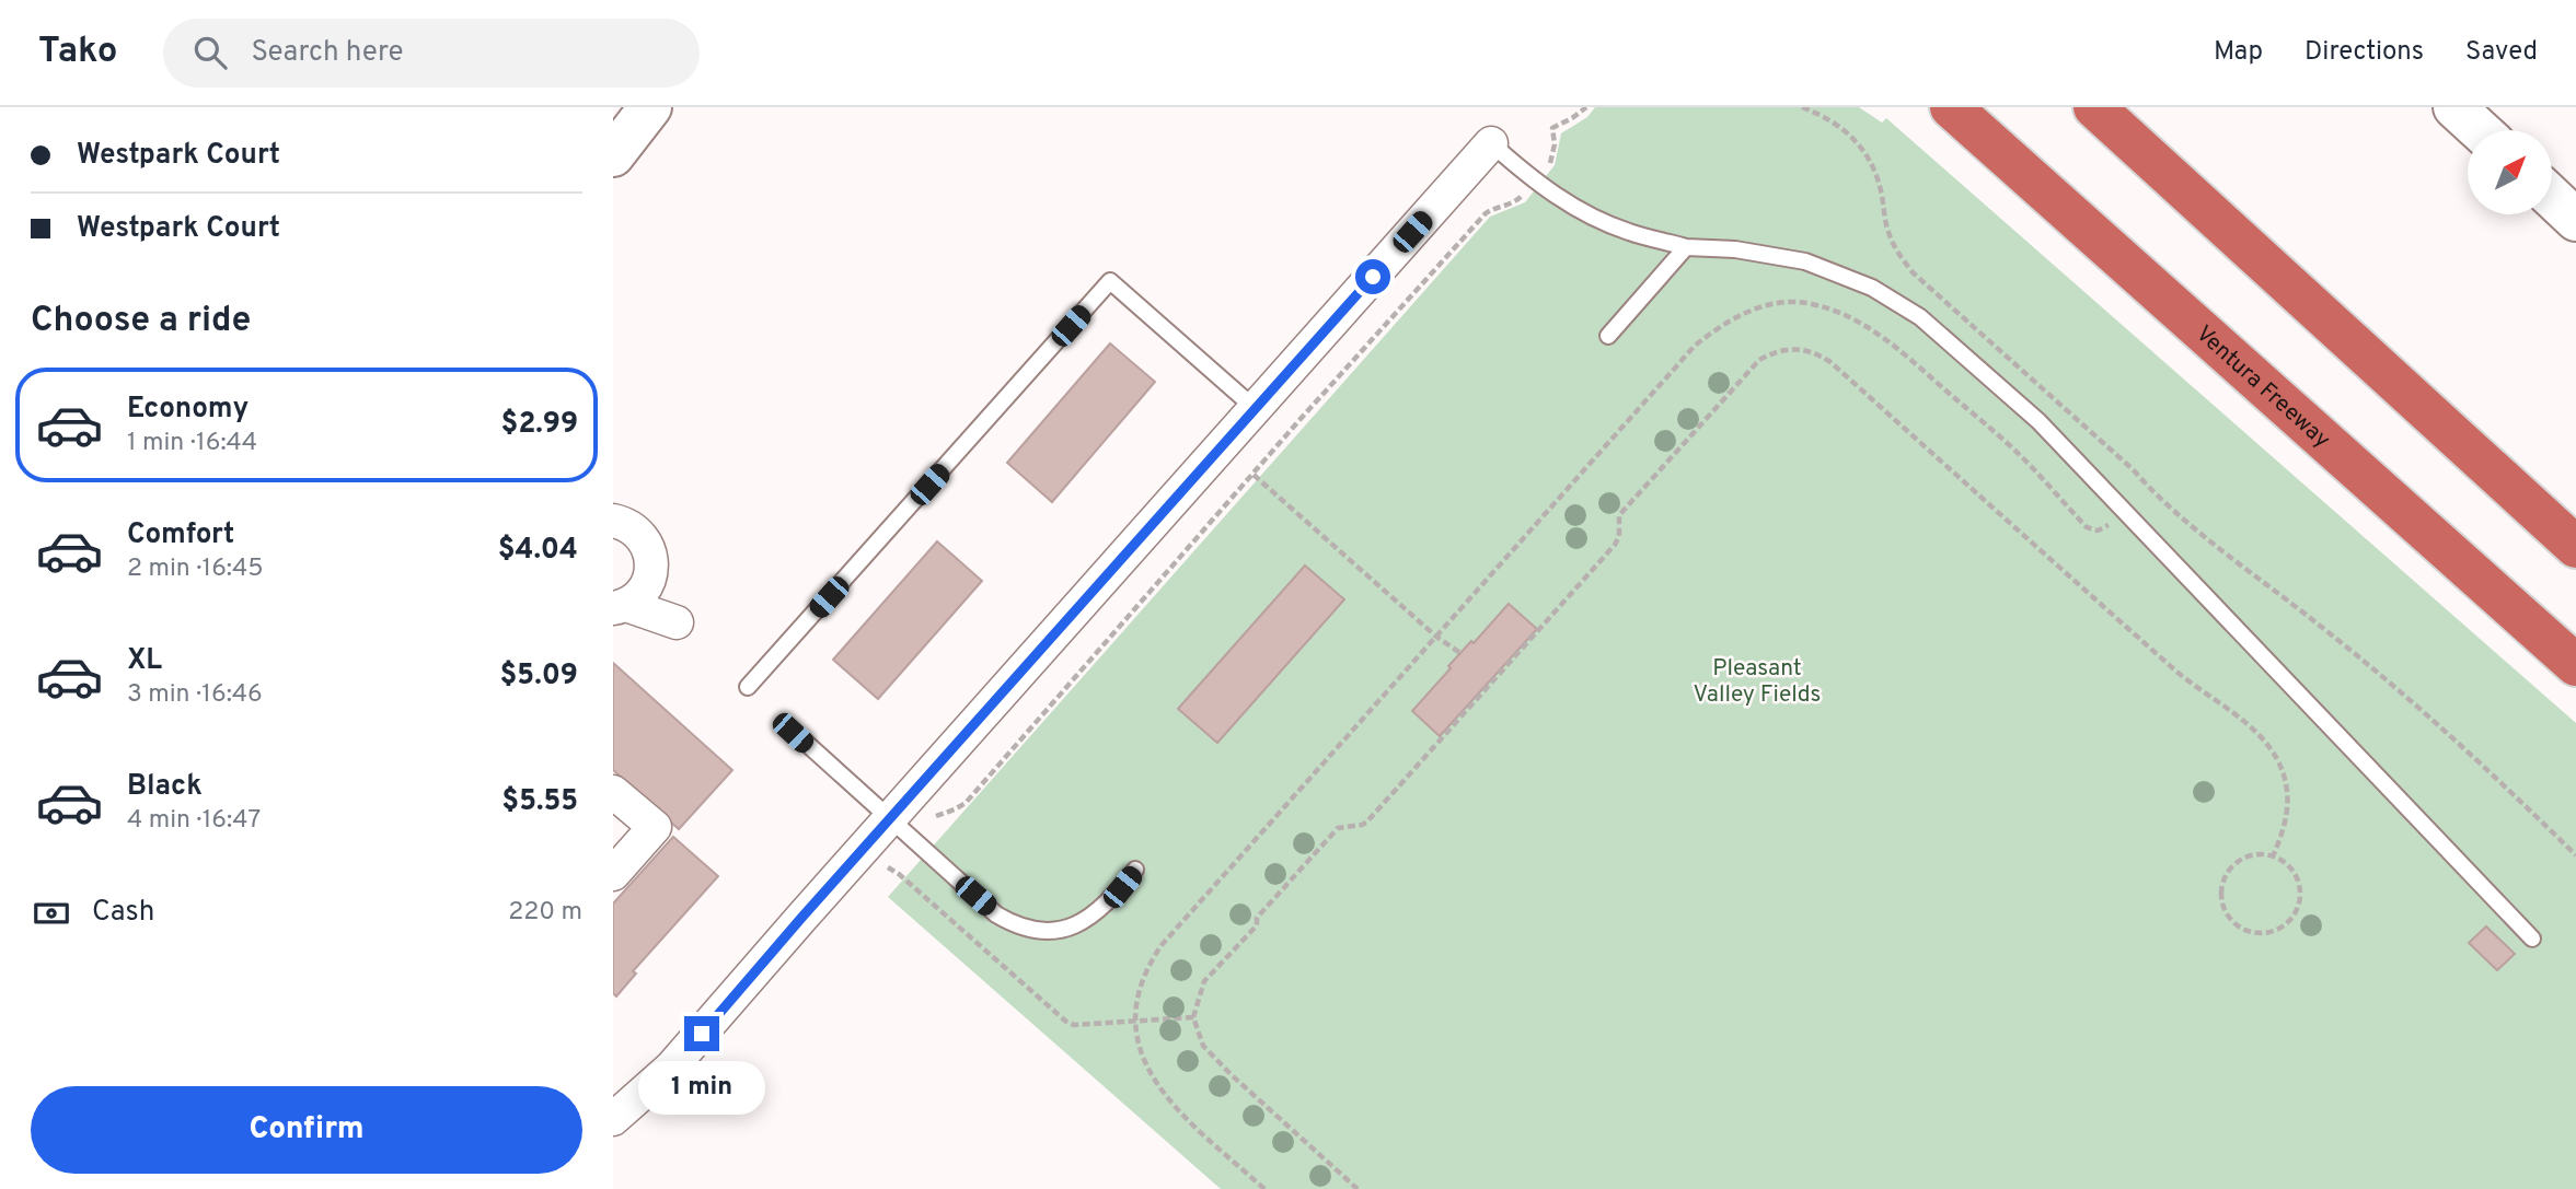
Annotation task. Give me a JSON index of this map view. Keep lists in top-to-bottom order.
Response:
{
  "streets": {
    "highway": ["Ventura Freeway"]
  },
  "parks": ["Pleasant Valley Fields"],
  "north": "top right",
  "page": {
    "header": "Tako",
    "search": "Search here",
    "nav": ["Map", "Directions", "Saved"],
    "banner": ["Westpark Court", "Westpark Court"],
    "heading": "Choose a ride",
    "list": [
      {
        "name": "Economy",
        "note": "1 min · 16:44",
        "value": "$2.99"
      },
      {
        "name": "Comfort",
        "note": "2 min · 16:45",
        "value": "$4.04"
      },
      {
        "name": "XL",
        "note": "3 min · 16:46",
        "value": "$5.09"
      },
      {
        "name": "Black",
        "note": "4 min · 16:47",
        "value": "$5.55"
      }
    ],
    "pay": ["Cash", "220 m"],
    "bubble": "1 min",
    "buttons": "Confirm"
  }
}
